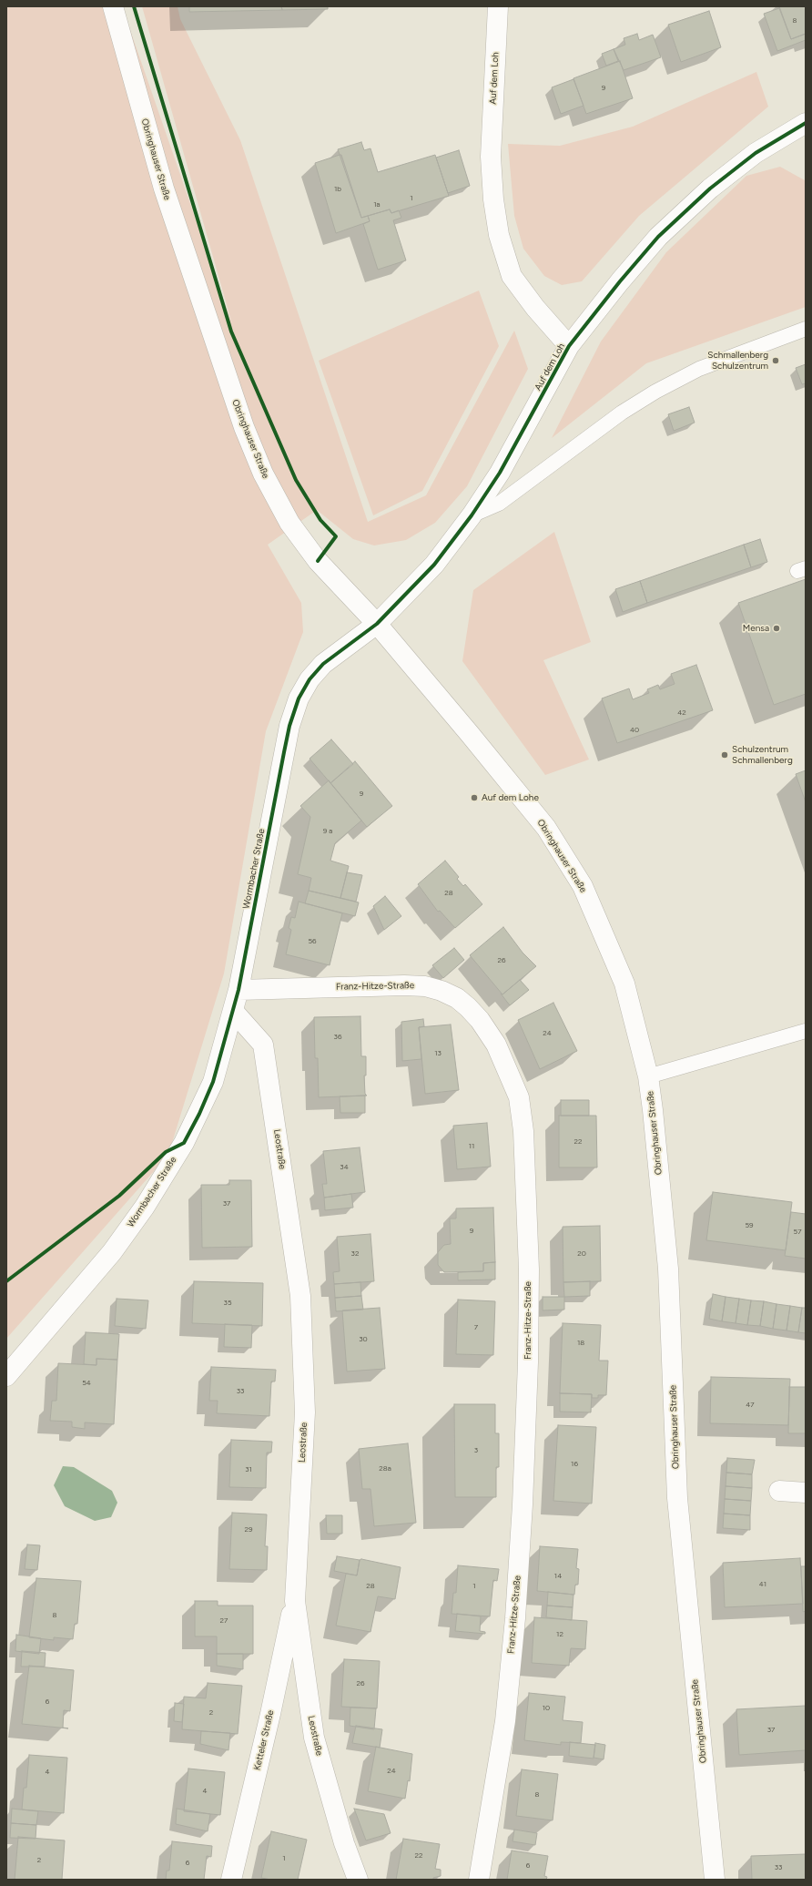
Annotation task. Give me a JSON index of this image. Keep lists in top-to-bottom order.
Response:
{
  "streets": {
    "street": [
      "Auf dem Loh",
      "Obringhauser Straße",
      "Wormbacher Straße",
      "Franz-Hitze-Straße",
      "Leostraße",
      "Ketteler Straße"
    ]
  },
  "crossings": [
    ["Auf dem Loh", "Obringhauser Straße"],
    ["Auf dem Loh", "Wormbacher Straße"],
    ["Obringhauser Straße", "Wormbacher Straße"],
    ["Wormbacher Straße", "Franz-Hitze-Straße"],
    ["Wormbacher Straße", "Leostraße"],
    ["Leostraße", "Ketteler Straße"]
  ],
  "places": [
    "Schmallenberg Schulzentrum",
    "Mensa",
    "Schulzentrum Schmallenberg",
    "Auf dem Lohe"
  ],
  "house_numbers": [
    "8",
    "9",
    "1b",
    "1",
    "1a",
    "42",
    "40",
    "9",
    "9 a",
    "28",
    "56",
    "26",
    "24",
    "36",
    "13",
    "22",
    "11",
    "34",
    "37",
    "59",
    "9",
    "57",
    "32",
    "20",
    "35",
    "7",
    "30",
    "18",
    "54",
    "33",
    "47",
    "3",
    "16",
    "28a",
    "31",
    "29",
    "14",
    "41",
    "28",
    "1",
    "8",
    "27",
    "12",
    "26",
    "6",
    "10",
    "2",
    "37",
    "24",
    "4",
    "4",
    "8",
    "22",
    "1",
    "2",
    "6",
    "6",
    "33"
  ]
}
